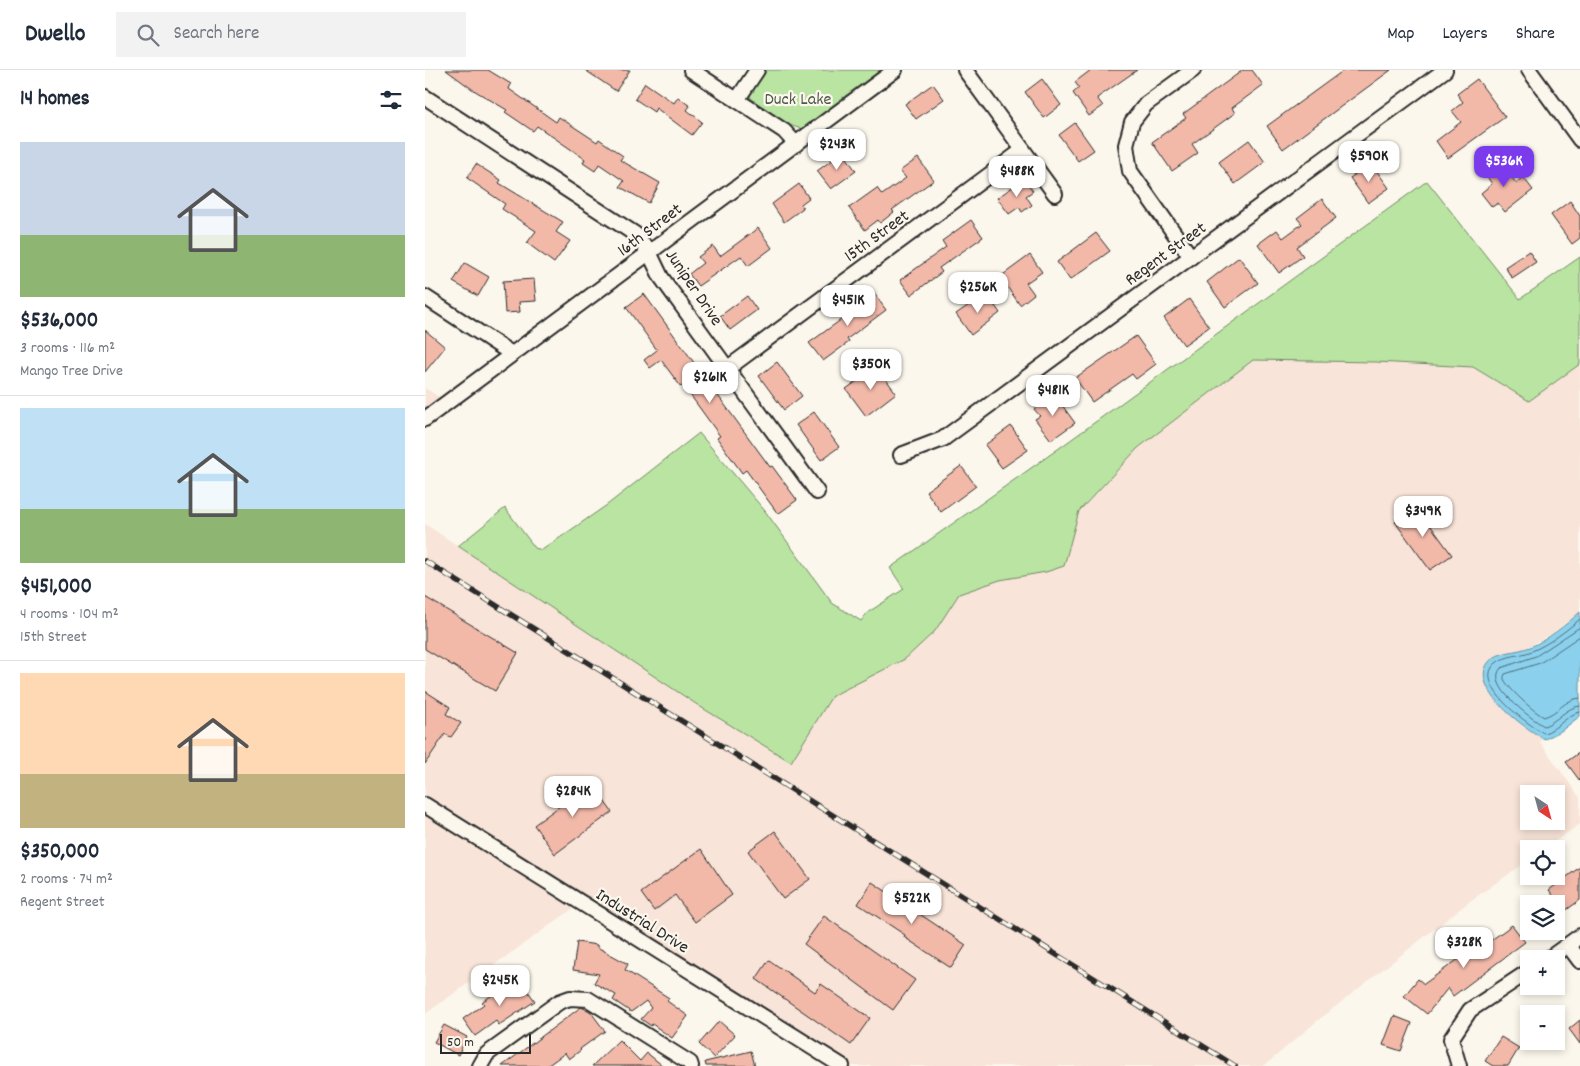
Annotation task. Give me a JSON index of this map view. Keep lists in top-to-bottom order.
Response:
{
  "streets": {
    "street": [
      "16th Street",
      "15th Street",
      "Regent Street",
      "Juniper Drive",
      "Industrial Drive"
    ]
  },
  "crossings": [
    ["16th Street", "Juniper Drive"],
    ["15th Street", "Juniper Drive"]
  ],
  "parks": ["Duck Lake"],
  "scale_bar": "50 m",
  "north": "bottom right",
  "page": {
    "header": "Dwello",
    "search": "Search here",
    "nav": ["Map", "Layers", "Share"],
    "heading": "14 homes",
    "price": [
      "$243K",
      "$590K",
      "$536K",
      "$488K",
      "$256K",
      "$451K",
      "$350K",
      "$261K",
      "$481K",
      "$349K",
      "$284K",
      "$522K",
      "$328K",
      "$245K"
    ],
    "list": [
      {
        "name": "$536,000",
        "note": "3 rooms · 116 m² · Mango Tree Drive"
      },
      {
        "name": "$451,000",
        "note": "4 rooms · 104 m² · 15th Street"
      },
      {
        "name": "$350,000",
        "note": "2 rooms · 74 m² · Regent Street"
      }
    ],
    "map_buttons": ["+", "−"],
    "scale": "50 m"
  }
}
